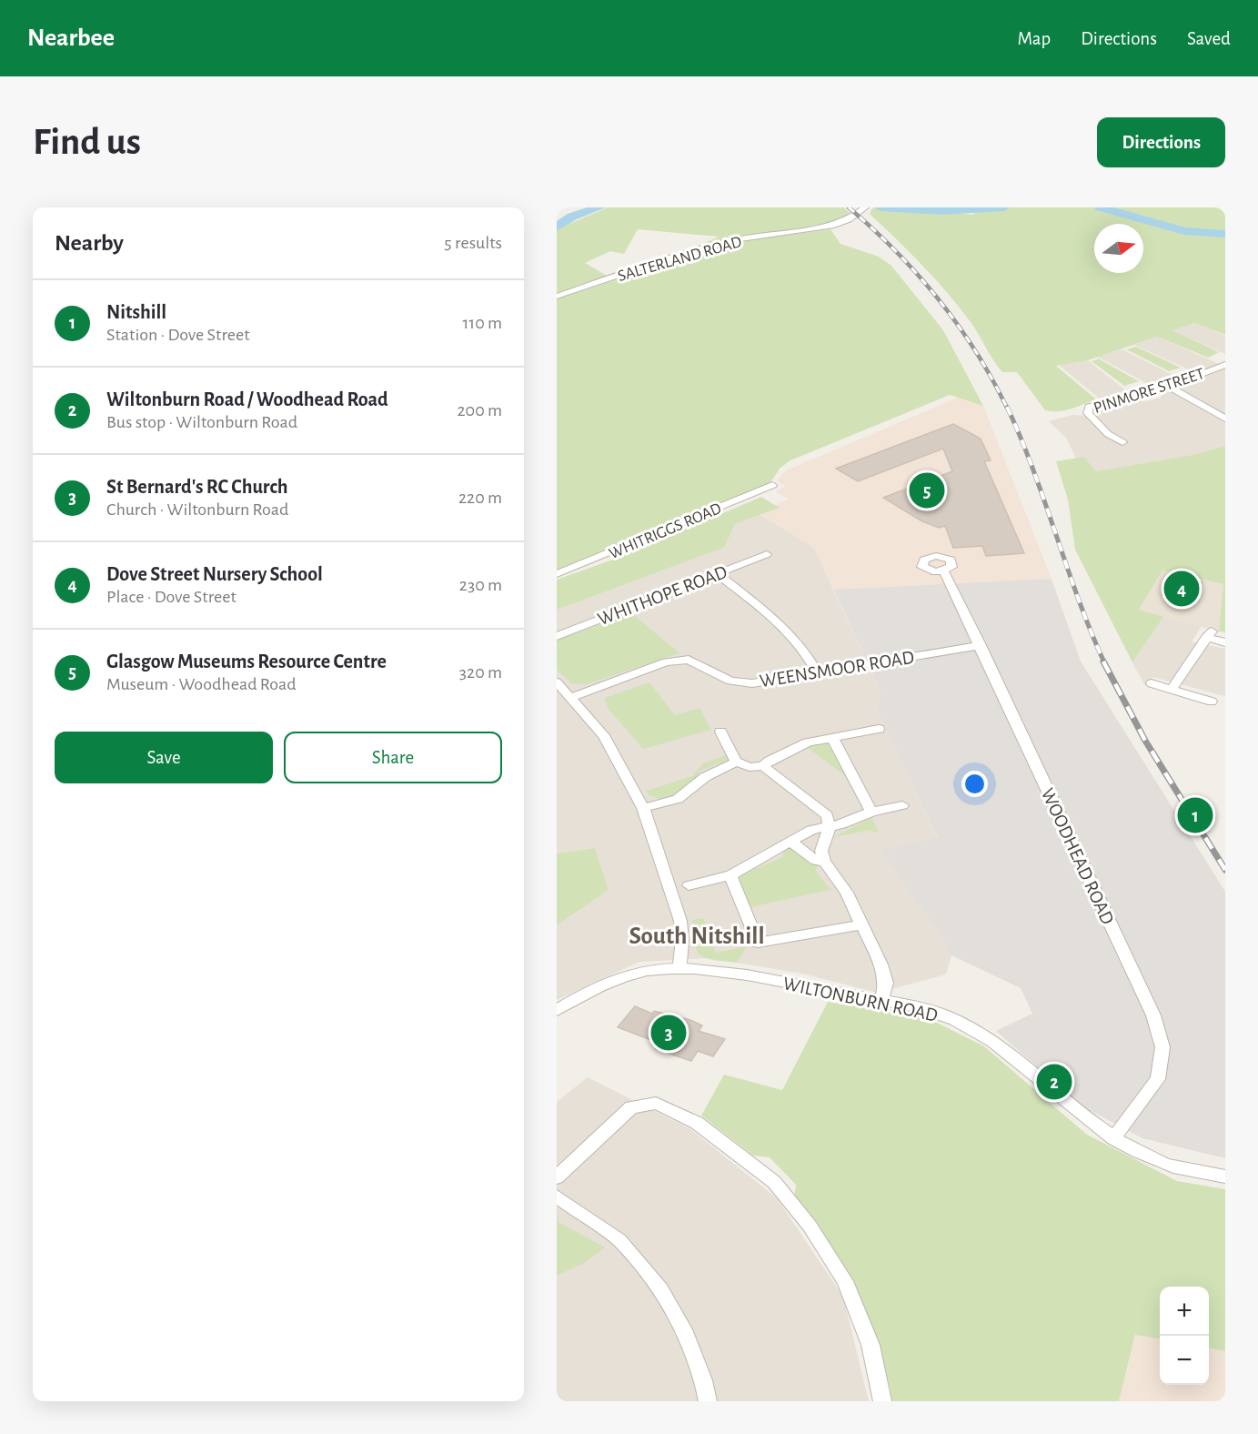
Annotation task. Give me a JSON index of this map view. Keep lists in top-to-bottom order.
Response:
{
  "streets": {
    "street": [
      "SALTERLAND ROAD",
      "PINMORE STREET",
      "WHITRIGGS ROAD",
      "WHITHOPE ROAD",
      "WEENSMOOR ROAD",
      "WOODHEAD ROAD",
      "WILTONBURN ROAD"
    ]
  },
  "crossings": [
    ["WEENSMOOR ROAD", "WOODHEAD ROAD"],
    ["WOODHEAD ROAD", "WILTONBURN ROAD"]
  ],
  "districts": ["South Nitshill"],
  "north": "right",
  "page": {
    "header": "Nearbee",
    "nav": ["Map", "Directions", "Saved"],
    "buttons": [
      "Directions",
      ["Save", "Share"]
    ],
    "title": "Find us",
    "heading": ["Nearby", "5 results"],
    "list": [
      {
        "mark": "1",
        "name": "Nitshill",
        "note": "Station · Dove Street",
        "value": "110 m"
      },
      {
        "mark": "2",
        "name": "Wiltonburn Road / Woodhead Road",
        "note": "Bus stop · Wiltonburn Road",
        "value": "200 m"
      },
      {
        "mark": "3",
        "name": "St Bernard's RC Church",
        "note": "Church · Wiltonburn Road",
        "value": "220 m"
      },
      {
        "mark": "4",
        "name": "Dove Street Nursery School",
        "note": "Place · Dove Street",
        "value": "230 m"
      },
      {
        "mark": "5",
        "name": "Glasgow Museums Resource Centre",
        "note": "Museum · Woodhead Road",
        "value": "320 m"
      }
    ],
    "pins": [
      "5",
      "4",
      "1",
      "3",
      "2"
    ],
    "map_buttons": ["+", "−"]
  }
}
